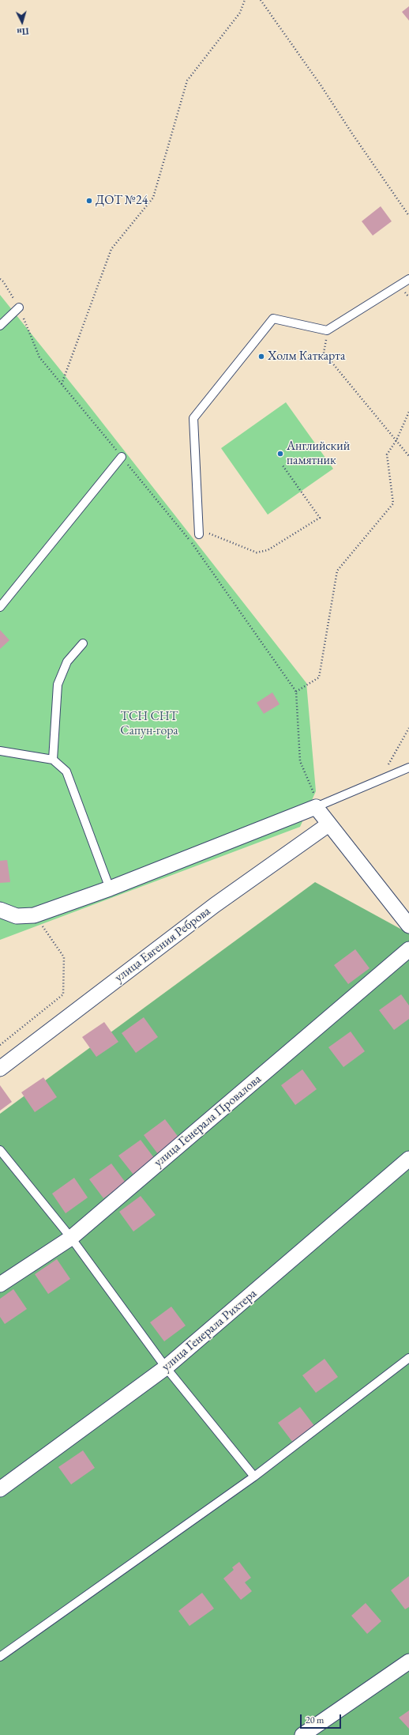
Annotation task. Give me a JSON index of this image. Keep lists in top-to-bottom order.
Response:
{
  "streets": {
    "street": ["улица Евгения Реброва", "улица Генерала Провалова", "улица Генерала Рихтера"]
  },
  "parks": ["ТСН СНТ Сапун-гора"],
  "places": ["ДОТ №24", "Холм Каткарта", "Английский памятник"],
  "scale_bar": "20 m",
  "north": "bottom"
}
